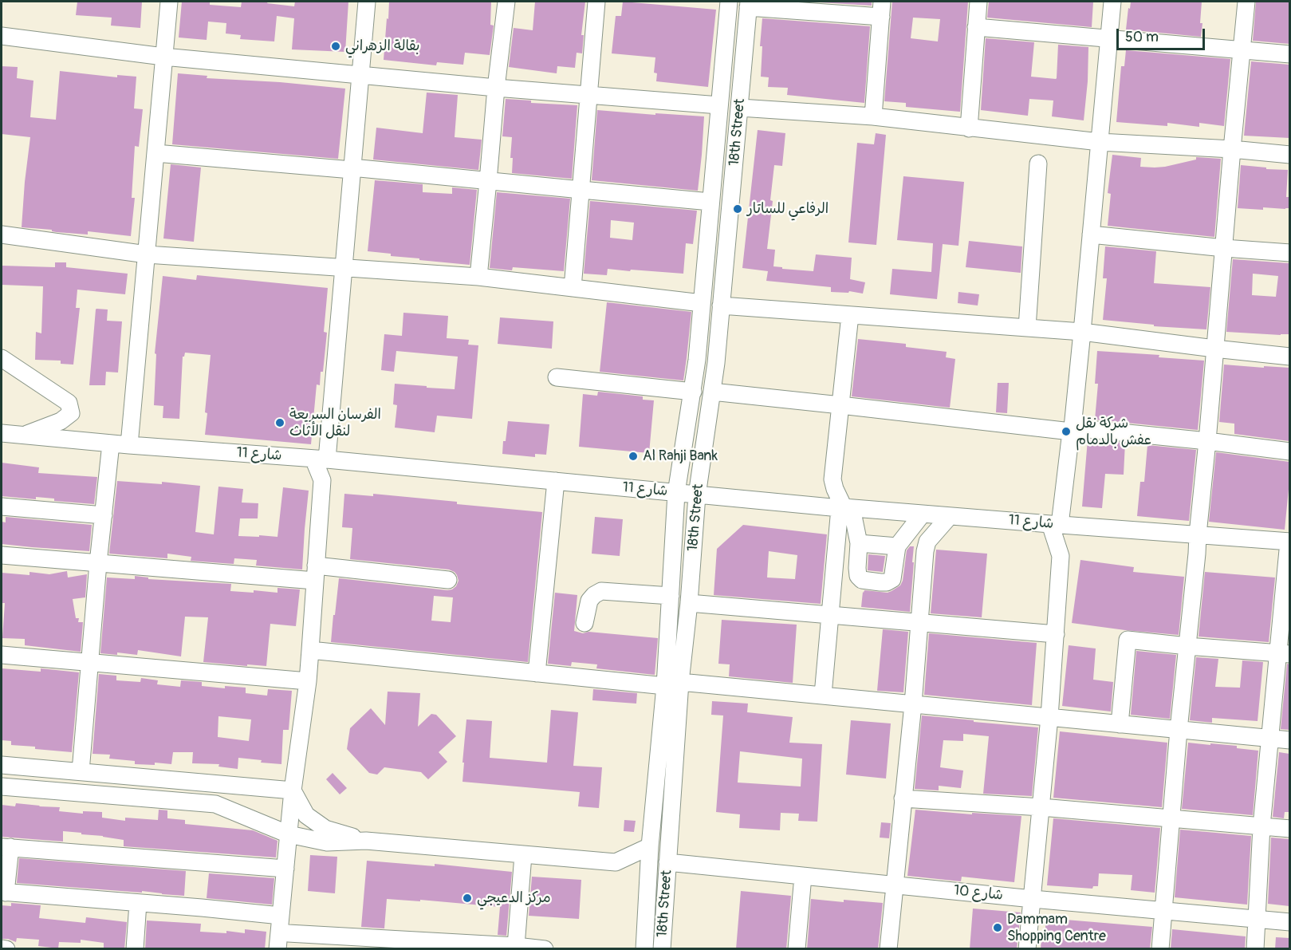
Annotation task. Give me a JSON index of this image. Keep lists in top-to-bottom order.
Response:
{
  "streets": {
    "street": ["18th Street", "شارع 11", "شارع 10"]
  },
  "crossings": [
    ["18th Street", "شارع 11"],
    ["18th Street", "شارع 10"]
  ],
  "places": [
    "بقالة الزهراني",
    "الرفاعي للساتار",
    "الفرسان السريعة لنقل الأثاث",
    "شركة نقل عفش بالدمام",
    "Al Rahji Bank",
    "مركز الدعيجي",
    "Dammam Shopping Centre"
  ],
  "scale_bar": "50 m"
}
